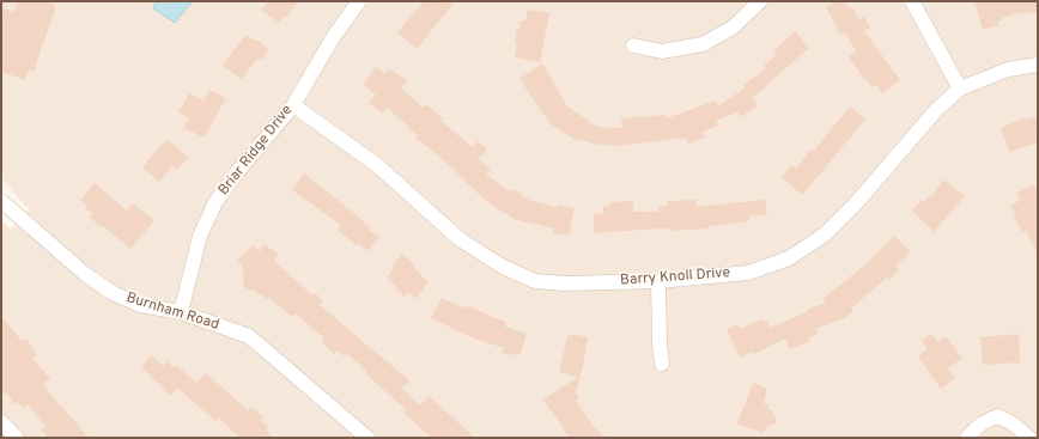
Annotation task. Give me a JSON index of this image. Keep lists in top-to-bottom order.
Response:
{
  "streets": {
    "street": ["Briar Ridge Drive", "Barry Knoll Drive", "Burnham Road"]
  },
  "crossings": [
    ["Briar Ridge Drive", "Barry Knoll Drive"],
    ["Briar Ridge Drive", "Burnham Road"]
  ]
}
